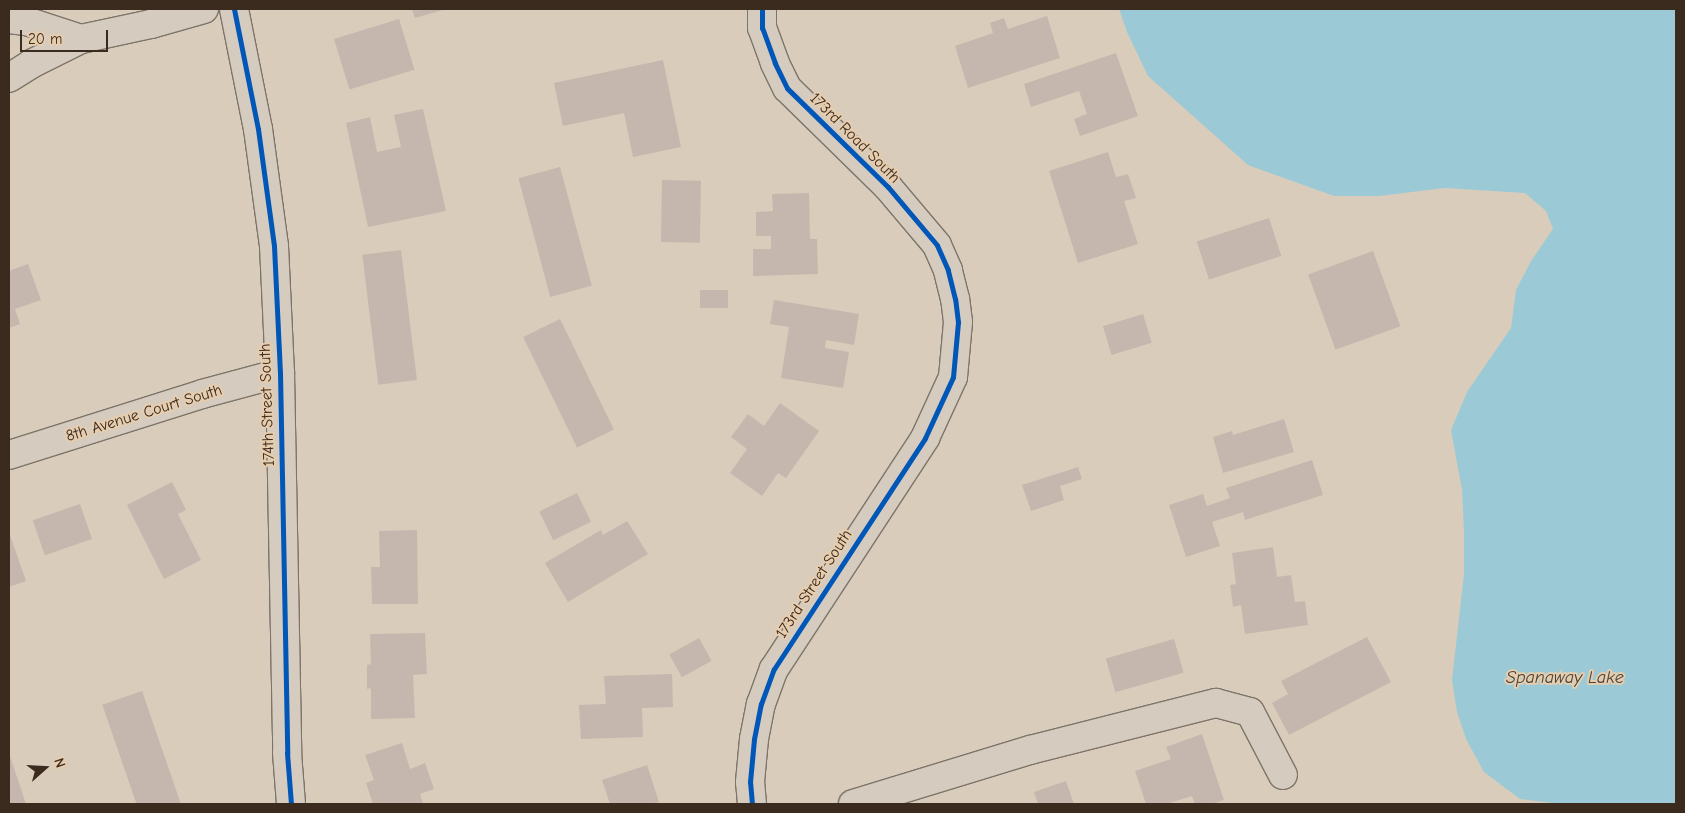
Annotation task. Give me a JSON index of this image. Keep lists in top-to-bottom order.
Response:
{
  "streets": {
    "street": [
      "173rd Road South",
      "174th Street South",
      "8th Avenue Court South",
      "173rd Street South"
    ]
  },
  "crossings": [
    ["173rd Road South", "173rd Street South"],
    ["174th Street South", "8th Avenue Court South"]
  ],
  "water": ["Spanaway Lake"],
  "scale_bar": "20 m",
  "north": "right"
}
